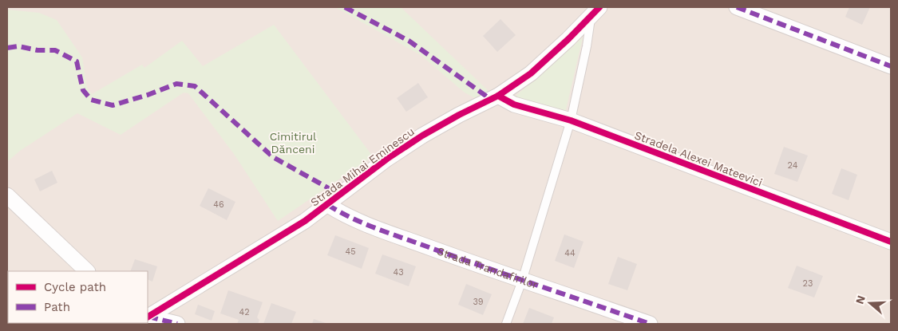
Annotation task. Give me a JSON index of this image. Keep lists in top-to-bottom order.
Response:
{
  "streets": {
    "street": ["Stradela Alexei Mateevici", "Strada Mihai Eminescu", "Strada Trandafirilor"]
  },
  "crossings": [
    ["Stradela Alexei Mateevici", "Strada Mihai Eminescu"],
    ["Strada Mihai Eminescu", "Strada Trandafirilor"]
  ],
  "parks": ["Cimitirul Dănceni"],
  "house_numbers": [
    "24",
    "46",
    "45",
    "44",
    "43",
    "23",
    "39",
    "42"
  ],
  "legend": ["Cycle path", "Path"],
  "north": "left"
}
